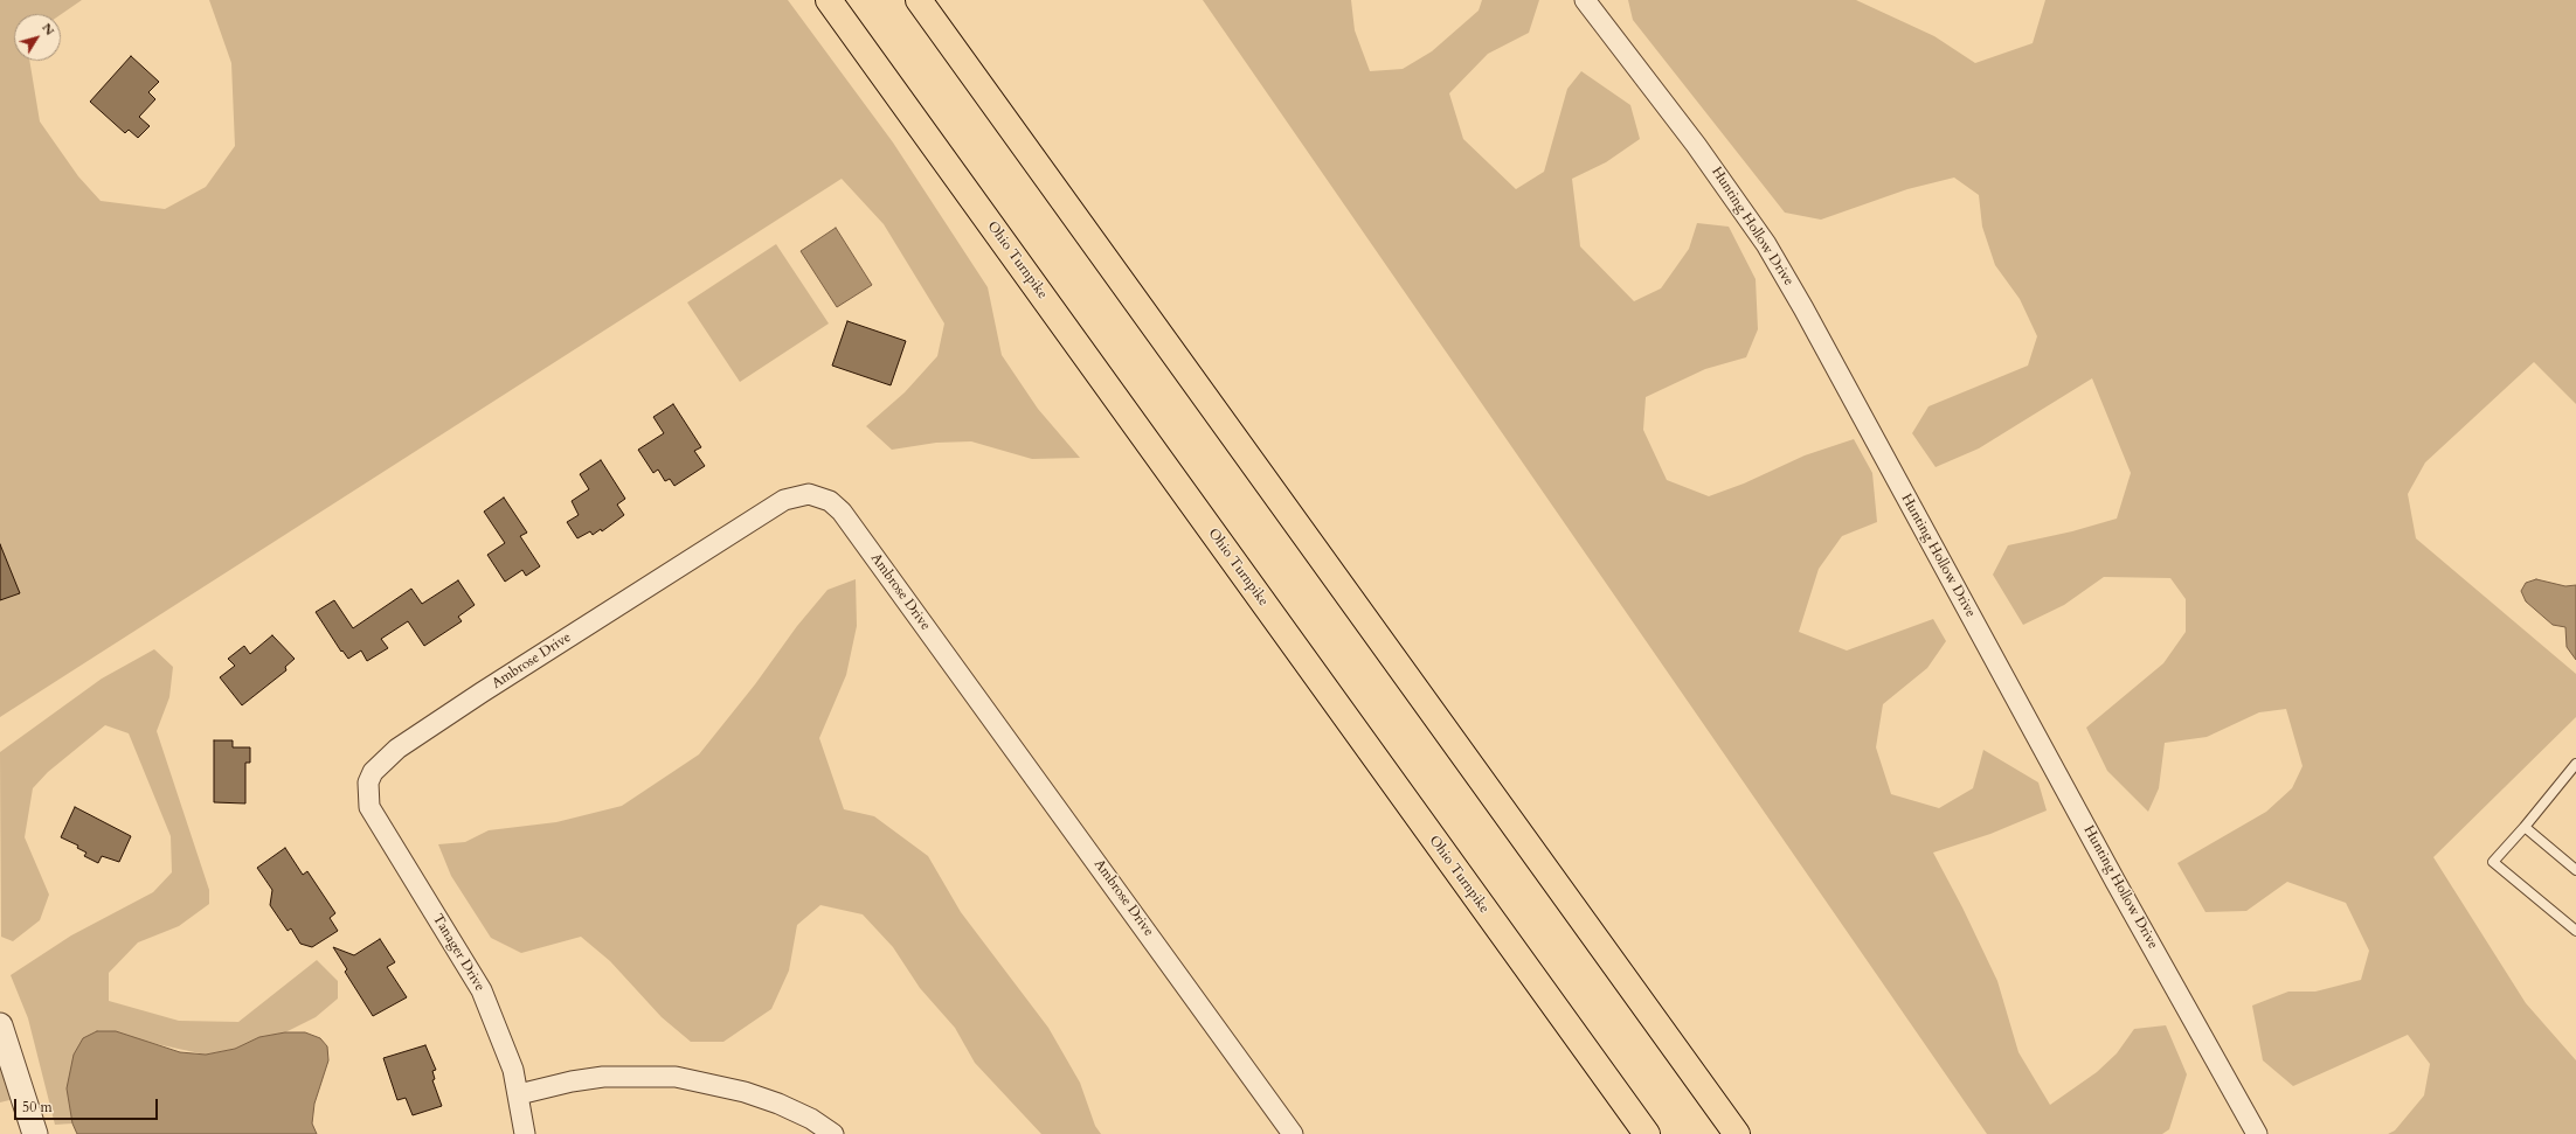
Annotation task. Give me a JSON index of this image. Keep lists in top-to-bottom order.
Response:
{
  "streets": {
    "highway": ["Ohio Turnpike"],
    "street": ["Hunting Hollow Drive", "Ambrose Drive", "Tanager Drive"]
  },
  "crossings": [
    ["Ambrose Drive", "Tanager Drive"]
  ],
  "scale_bar": "50 m",
  "north": "top right"
}
